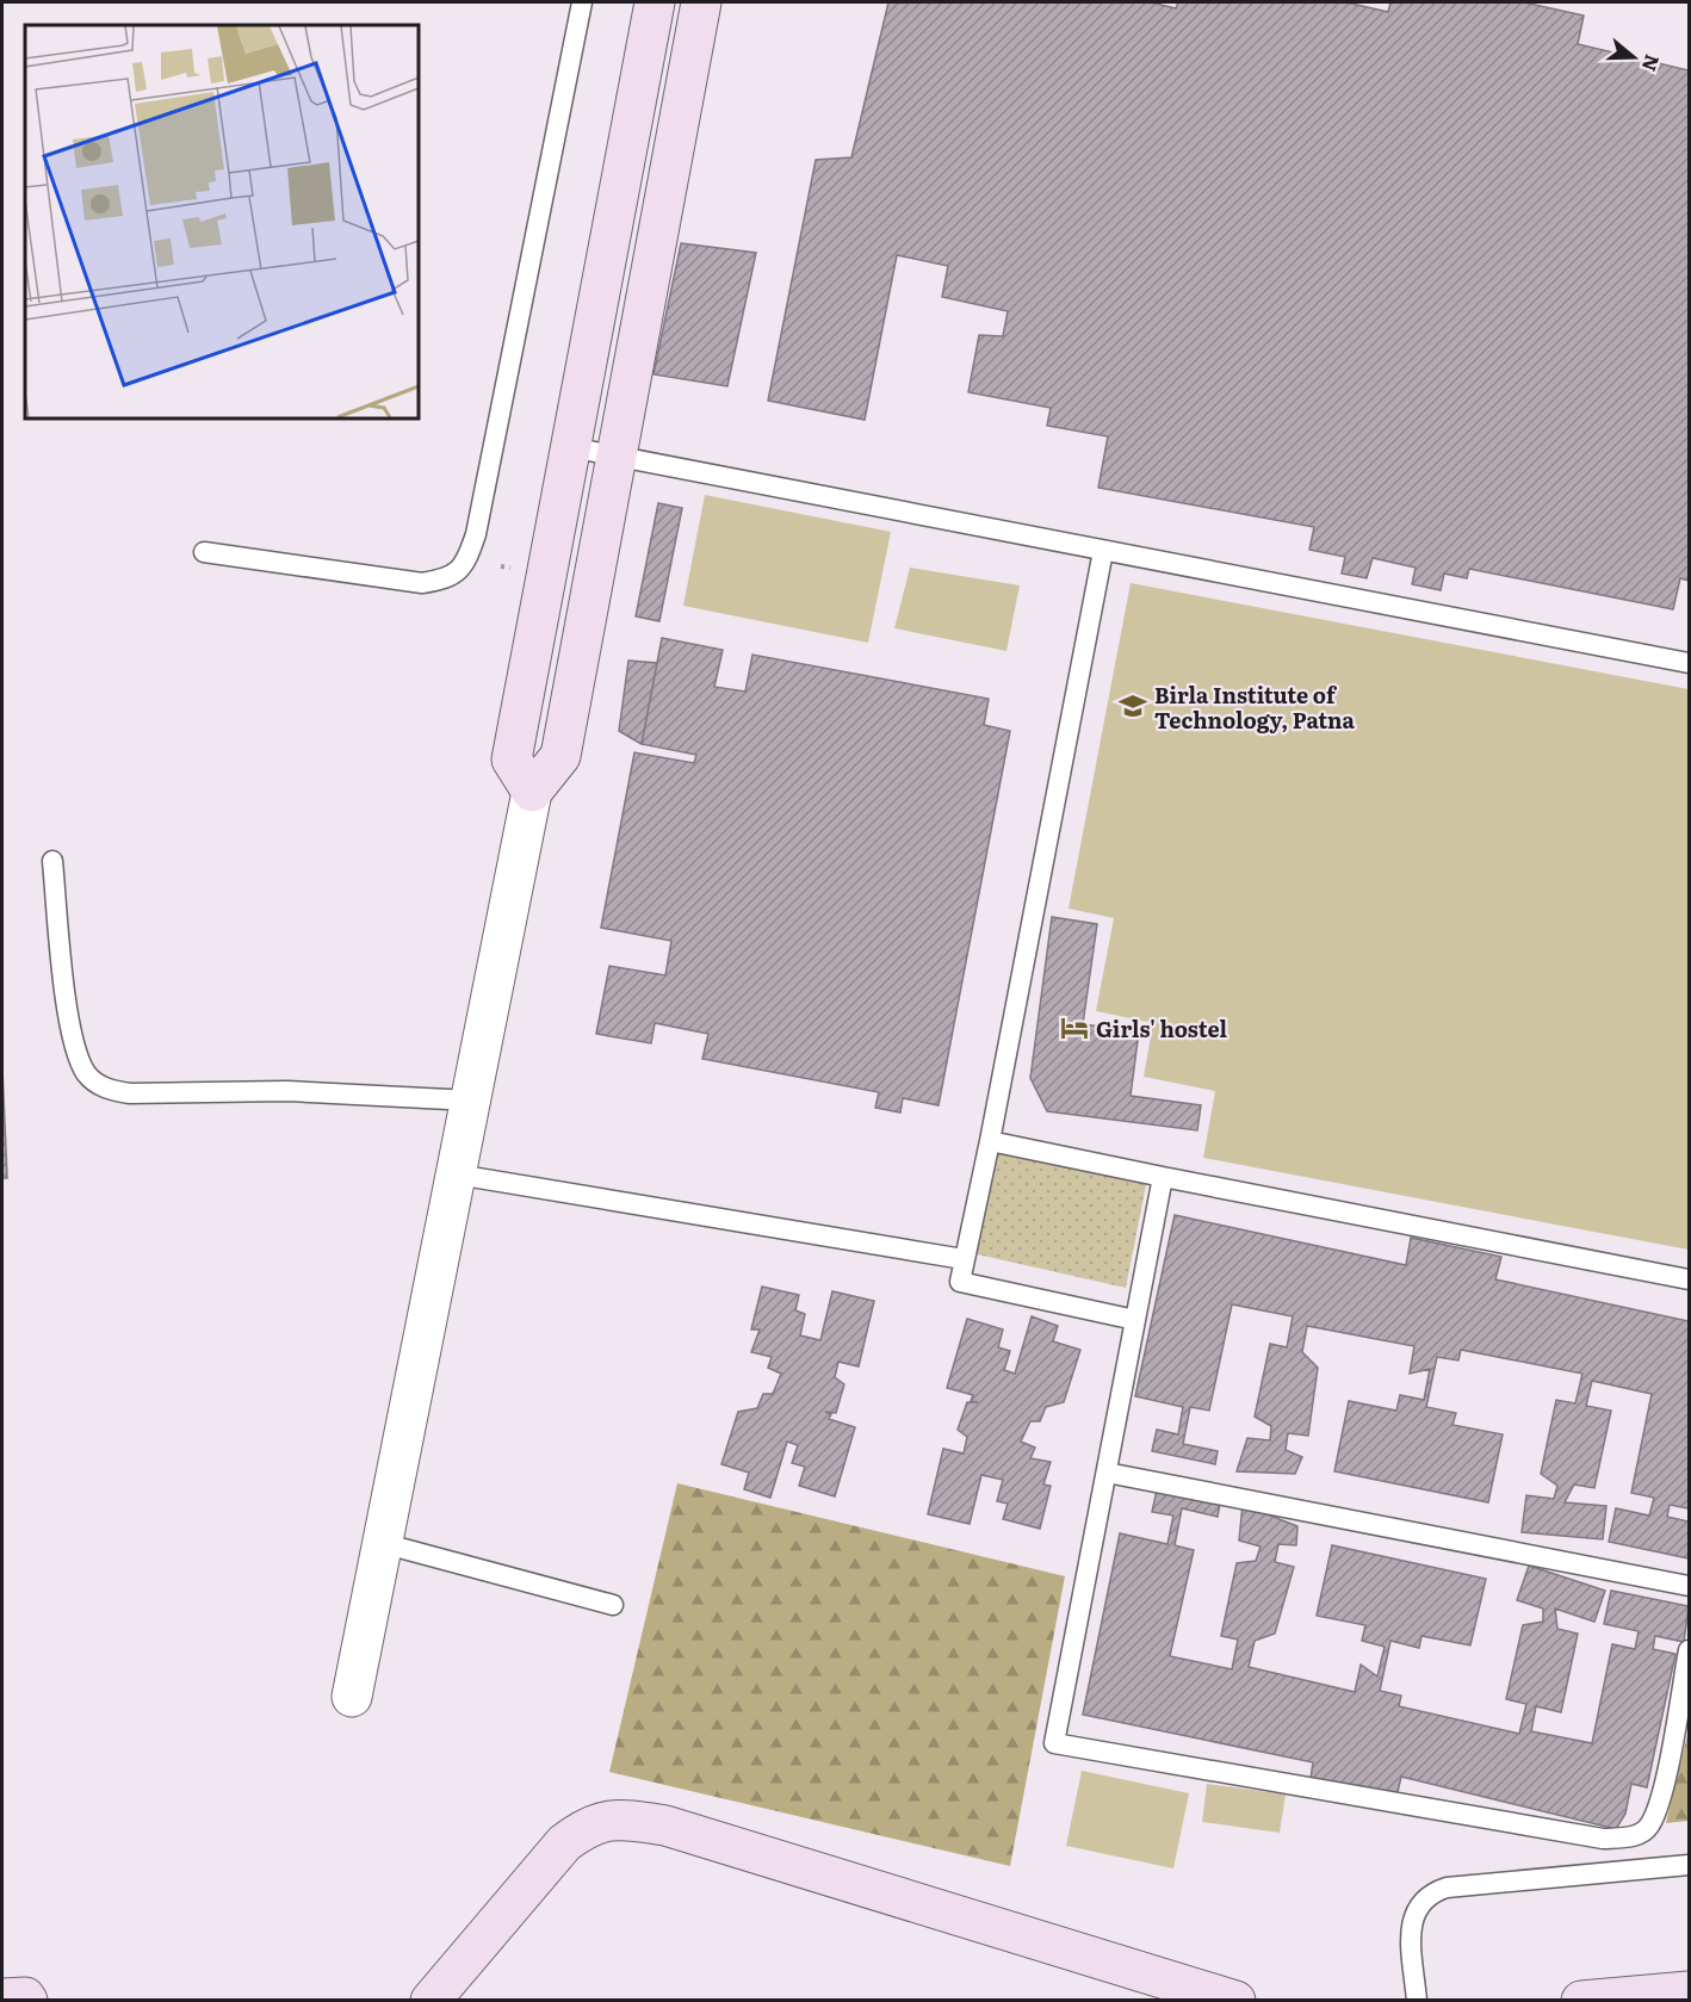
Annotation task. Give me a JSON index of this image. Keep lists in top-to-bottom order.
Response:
{
  "places": {
    "school or university": ["Birla Institute of Technology, Patna"],
    "hotel": ["Girls' hostel"]
  },
  "north": "right"
}
